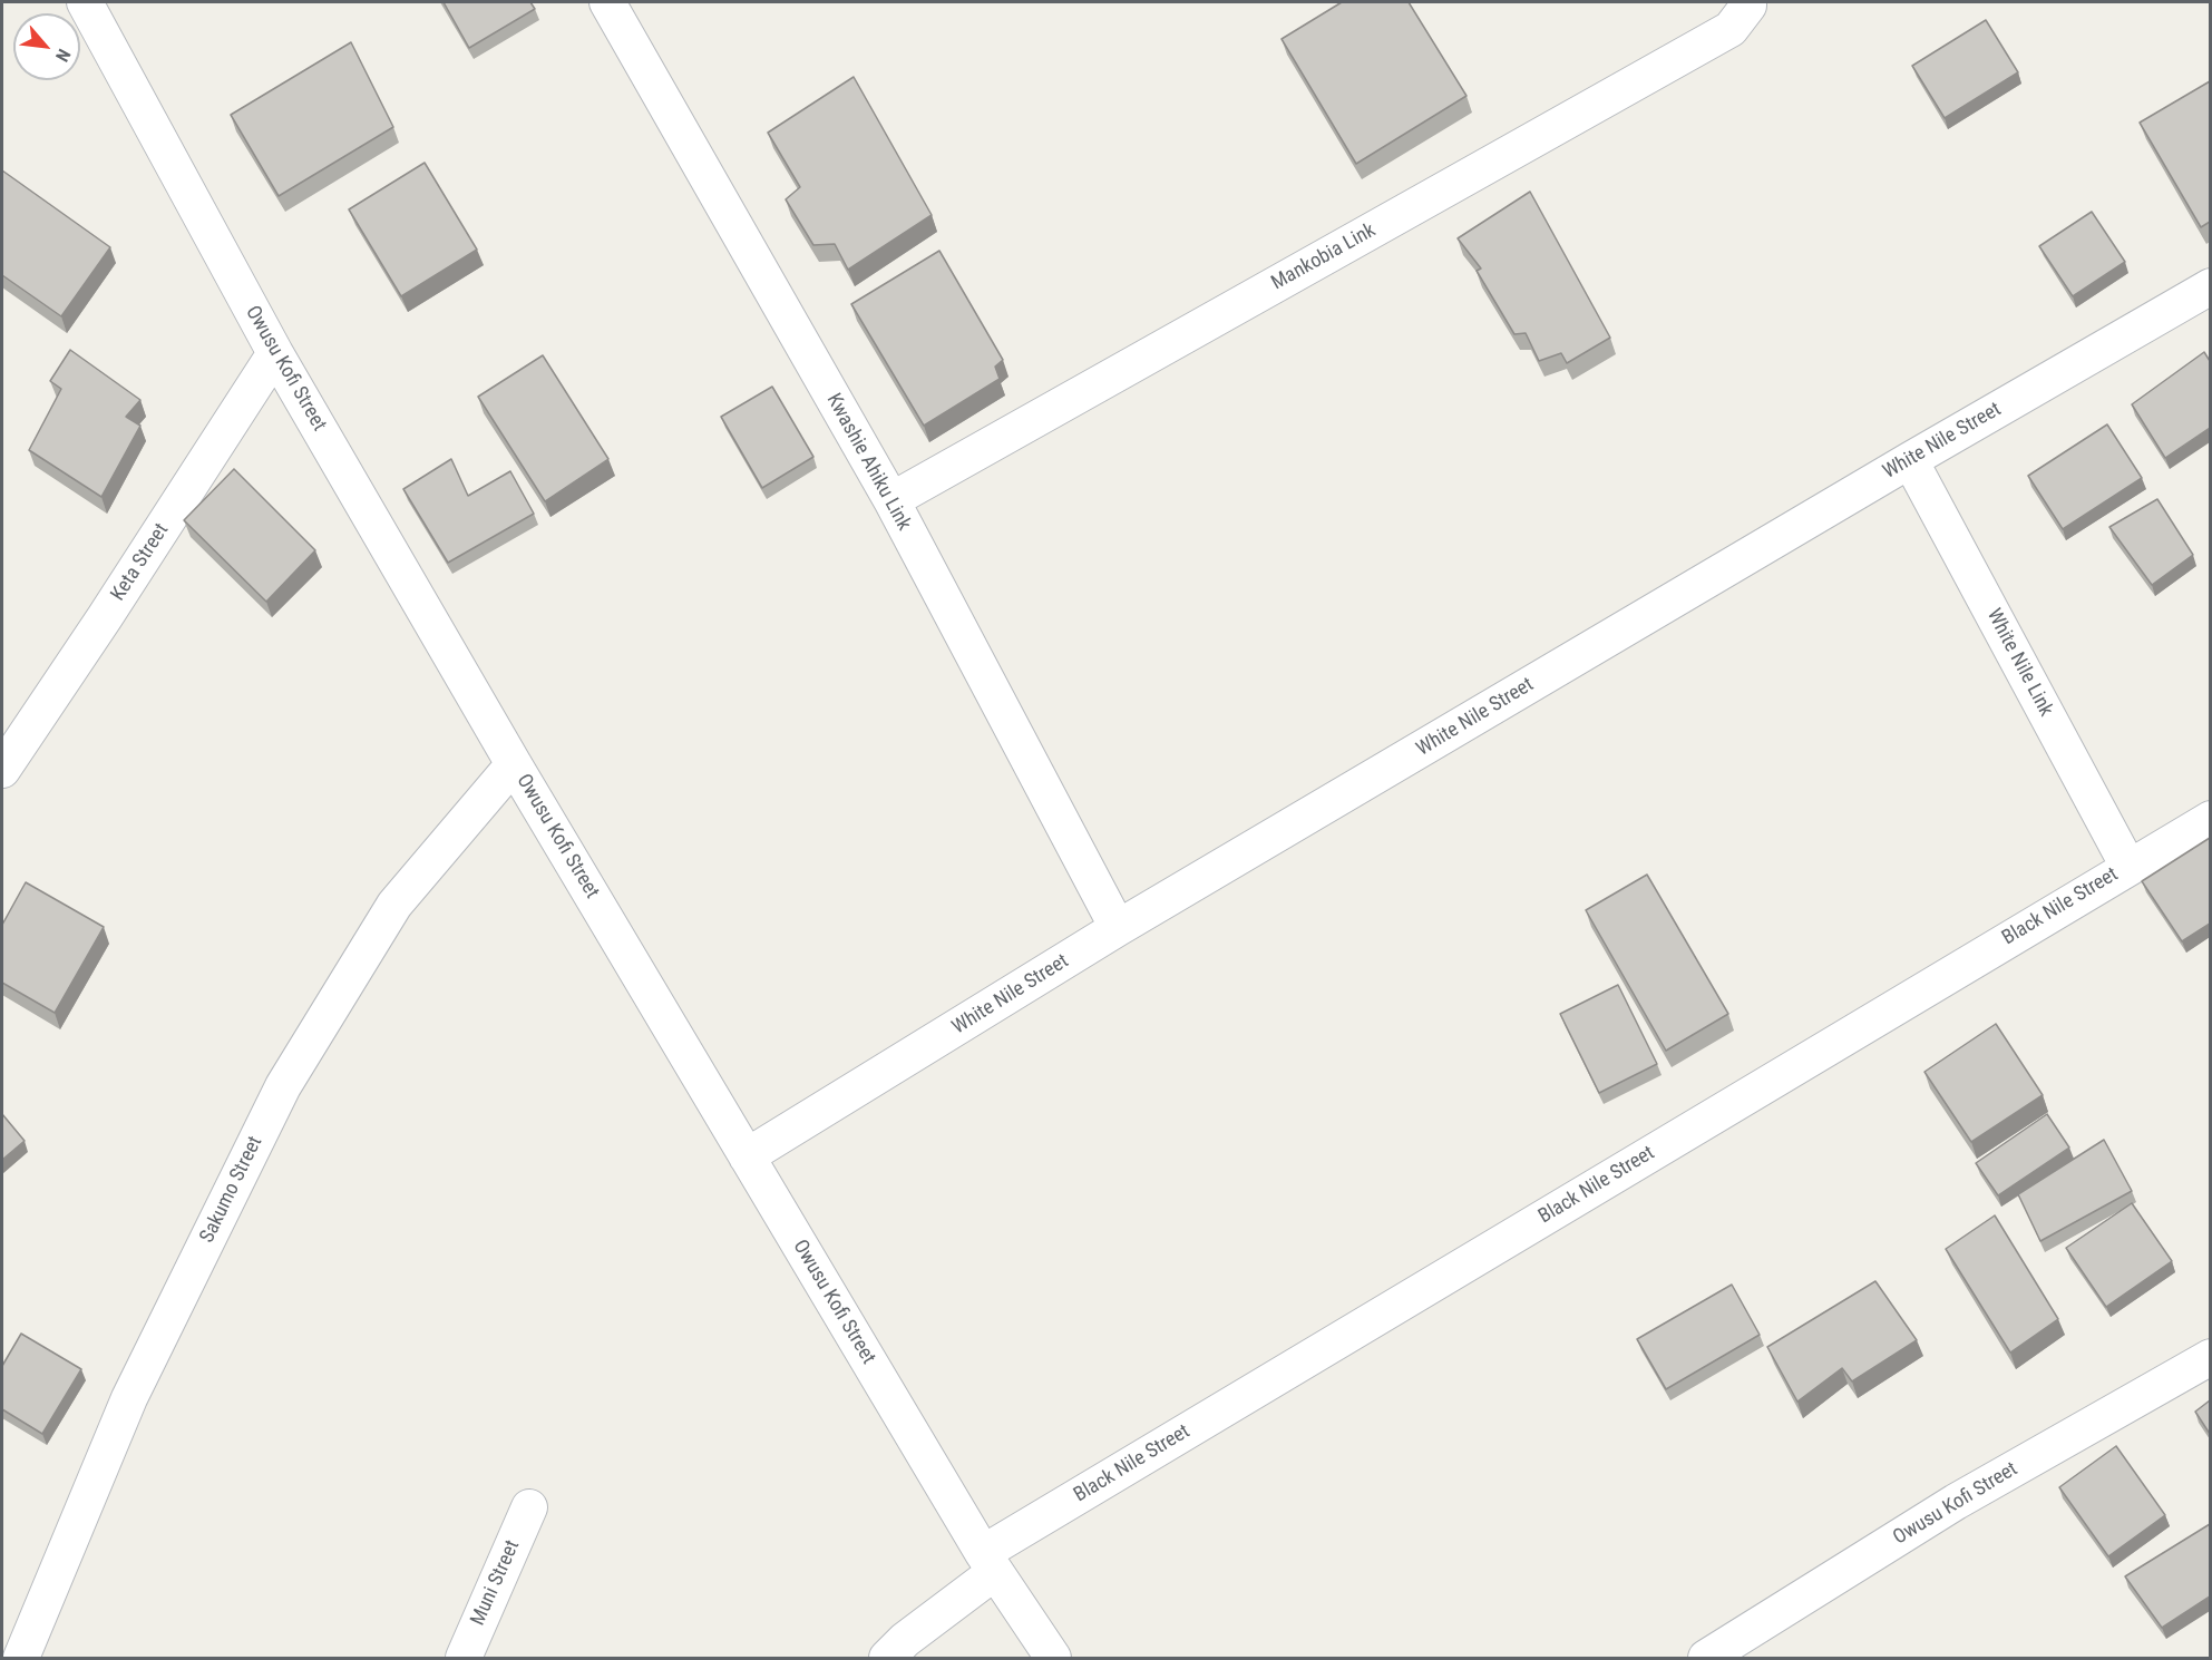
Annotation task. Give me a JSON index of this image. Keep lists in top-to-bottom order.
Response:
{
  "streets": {
    "street": [
      "Mankobia Link",
      "Owusu Kofi Street",
      "White Nile Street",
      "Kwashie Ahiku Link",
      "Keta Street",
      "White Nile Link",
      "Black Nile Street",
      "Sakumo Street",
      "Muni Street"
    ]
  },
  "crossings": [
    ["Mankobia Link", "Kwashie Ahiku Link"],
    ["Owusu Kofi Street", "White Nile Street"],
    ["Owusu Kofi Street", "Keta Street"],
    ["Owusu Kofi Street", "Black Nile Street"],
    ["Owusu Kofi Street", "Sakumo Street"],
    ["White Nile Street", "Kwashie Ahiku Link"],
    ["White Nile Street", "White Nile Link"],
    ["White Nile Link", "Black Nile Street"]
  ],
  "north": "bottom right"
}
